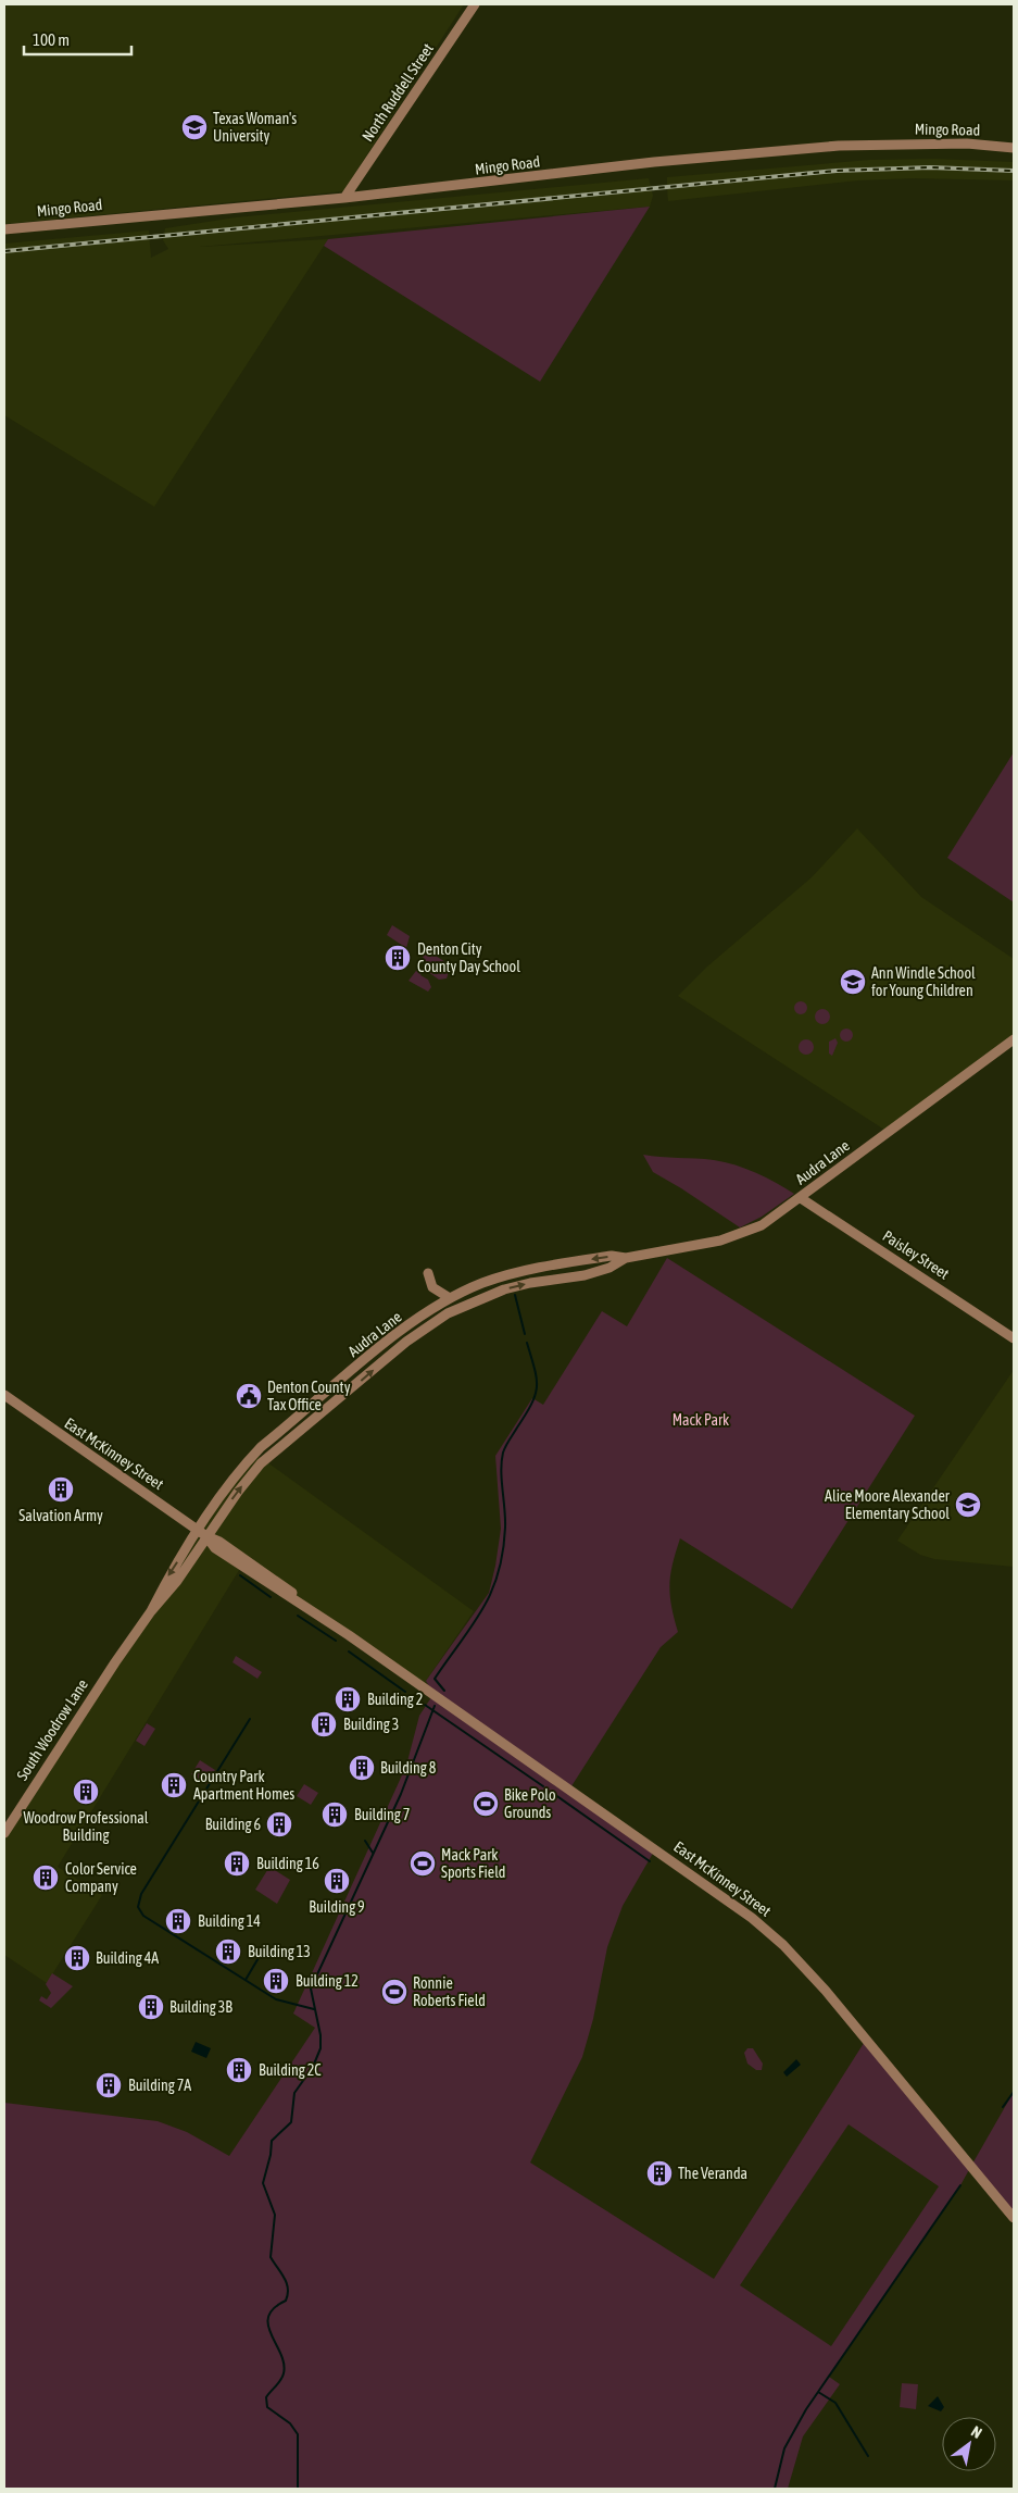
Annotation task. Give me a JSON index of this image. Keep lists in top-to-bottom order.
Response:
{
  "streets": {
    "street": [
      "North Ruddell Street",
      "Mingo Road",
      "Audra Lane",
      "Paisley Street",
      "East McKinney Street",
      "South Woodrow Lane"
    ]
  },
  "crossings": [
    ["North Ruddell Street", "Mingo Road"],
    ["Audra Lane", "Paisley Street"],
    ["Audra Lane", "East McKinney Street"],
    ["Audra Lane", "South Woodrow Lane"]
  ],
  "parks": ["Mack Park"],
  "places": {
    "school or university": ["Texas Woman's University", "Ann Windle School for Young Children", "Alice Moore Alexander Elementary School"],
    "building": [
      "Denton City County Day School",
      "Salvation Army",
      "Building 2",
      "Building 3",
      "Building 8",
      "Country Park Apartment Homes",
      "Woodrow Professional Building",
      "Building 7",
      "Building 6",
      "Building 16",
      "Color Service Company",
      "Building 9",
      "Building 14",
      "Building 13",
      "Building 4A",
      "Building 12",
      "Building 3B",
      "Building 2C",
      "Building 7A",
      "The Veranda"
    ],
    "public building": ["Denton County Tax Office"],
    "sports": ["Bike Polo Grounds", "Mack Park Sports Field", "Ronnie Roberts Field"]
  },
  "scale_bar": "100 m",
  "north": "top right"
}
